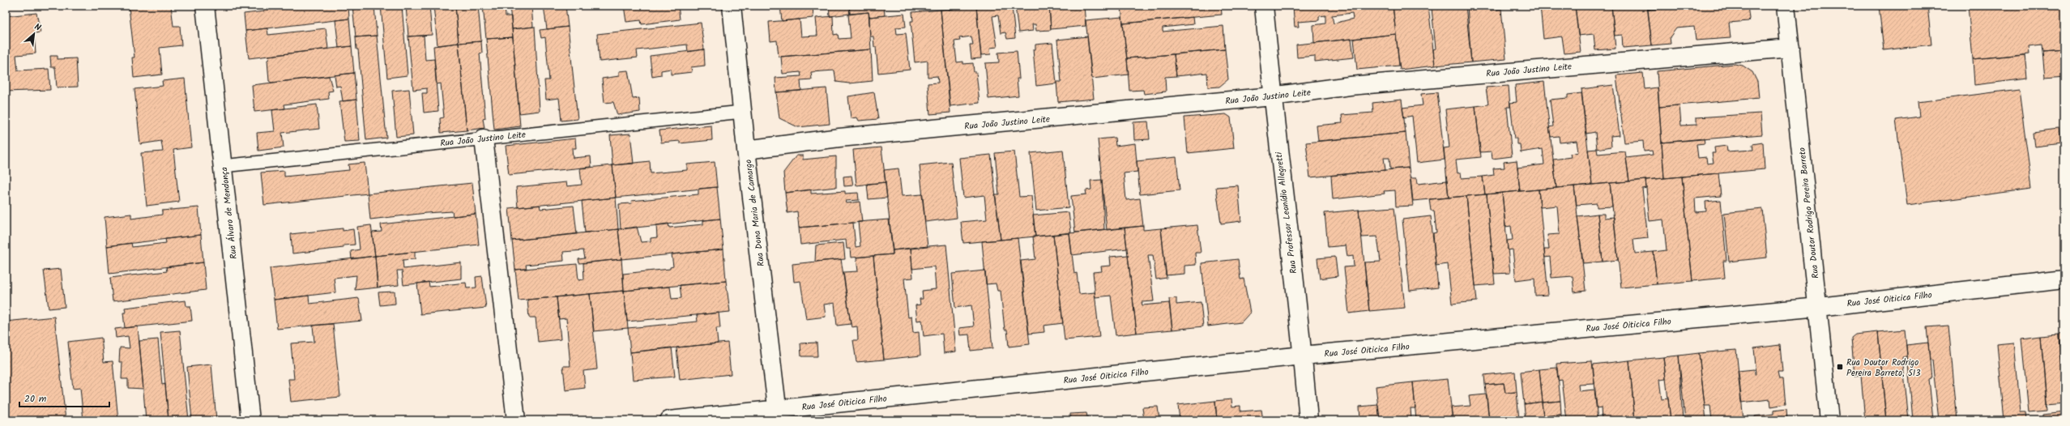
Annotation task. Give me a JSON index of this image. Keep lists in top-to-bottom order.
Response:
{
  "streets": {
    "street": [
      "Rua João Justino Leite",
      "Rua Álvaro de Mendonça",
      "Rua Dona Maria de Camargo",
      "Rua Professor Leonídio Allegretti",
      "Rua Doutor Rodrigo Pereira Barreto",
      "Rua José Oiticica Filho"
    ]
  },
  "crossings": [
    ["Rua João Justino Leite", "Rua Álvaro de Mendonça"],
    ["Rua João Justino Leite", "Rua Dona Maria de Camargo"],
    ["Rua João Justino Leite", "Rua Professor Leonídio Allegretti"],
    ["Rua João Justino Leite", "Rua Doutor Rodrigo Pereira Barreto"],
    ["Rua Dona Maria de Camargo", "Rua José Oiticica Filho"],
    ["Rua Professor Leonídio Allegretti", "Rua José Oiticica Filho"],
    ["Rua Doutor Rodrigo Pereira Barreto", "Rua José Oiticica Filho"]
  ],
  "places": {
    "transit": ["Rua Doutor Rodrigo Pereira Barreto, 513"]
  },
  "scale_bar": "20 m",
  "north": "top right"
}
